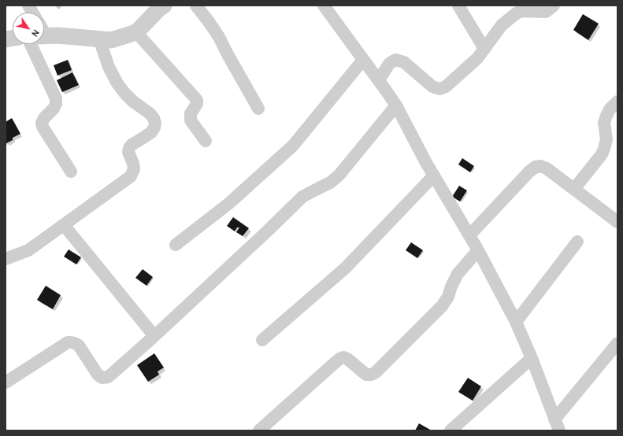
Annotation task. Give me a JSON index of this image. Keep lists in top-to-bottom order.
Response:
{
  "north": "bottom right"
}
